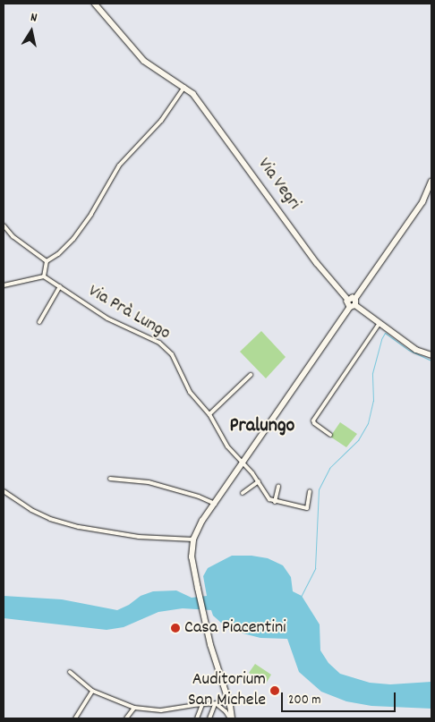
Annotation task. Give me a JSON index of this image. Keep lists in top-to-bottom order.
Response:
{
  "streets": {
    "street": ["Via Vegri", "Via Prà Lungo"]
  },
  "districts": ["Pralungo"],
  "places": ["Casa Piacentini", "Auditorium San Michele"],
  "scale_bar": "200 m",
  "north": "top"
}
